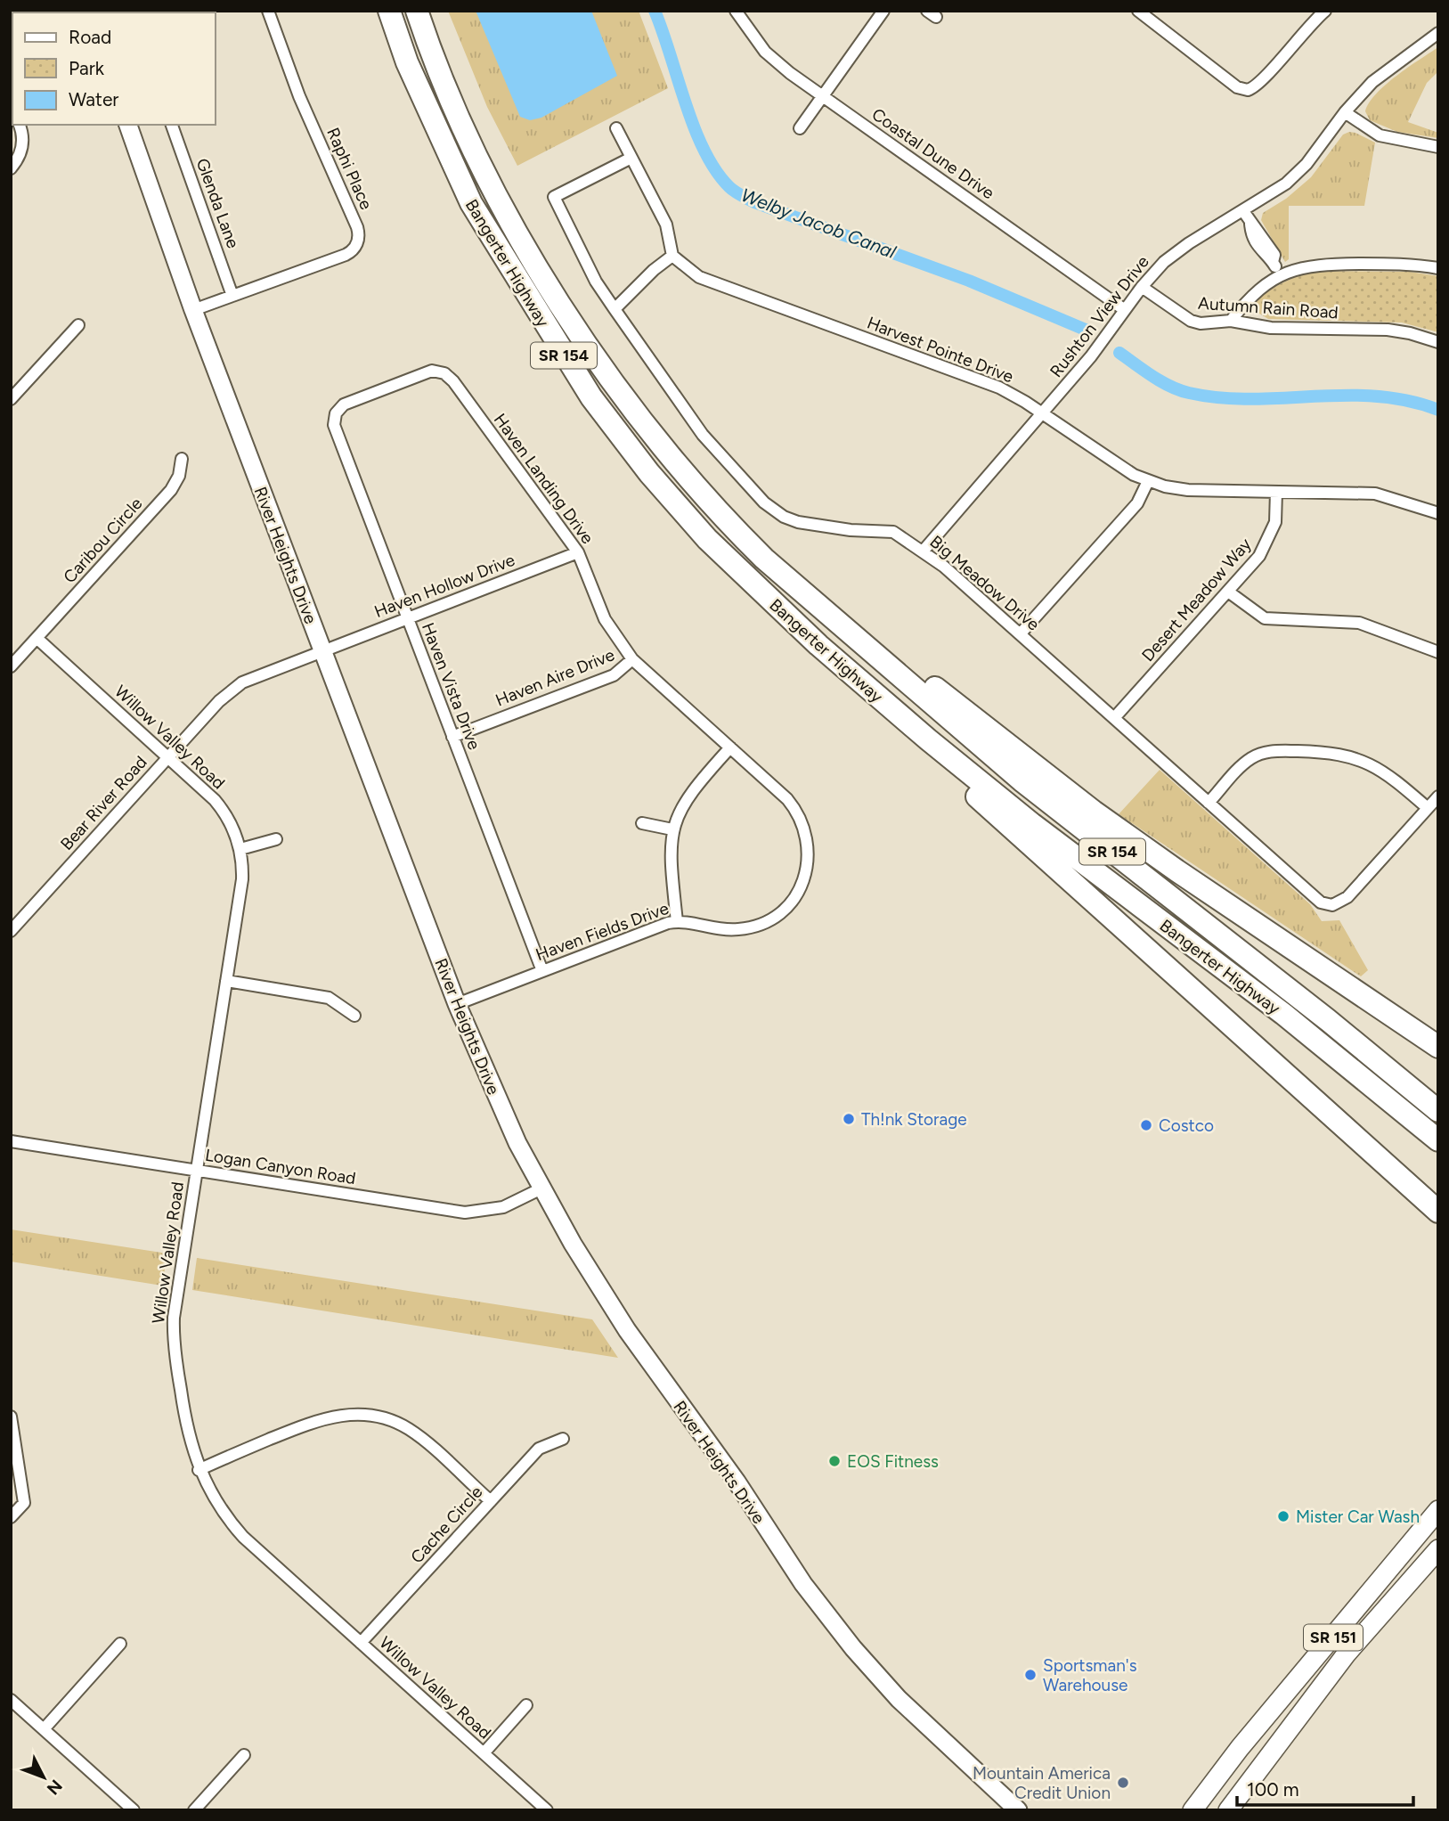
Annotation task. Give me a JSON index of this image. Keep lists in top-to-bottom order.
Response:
{
  "streets": {
    "highway": ["Bangerter Highway", "SR 154"],
    "main road": ["SR 151"],
    "street": [
      "Coastal Dune Drive",
      "Raphi Place",
      "Glenda Lane",
      "Autumn Rain Road",
      "Rushton View Drive",
      "Harvest Pointe Drive",
      "Haven Landing Drive",
      "Caribou Circle",
      "River Heights Drive",
      "Big Meadow Drive",
      "Haven Hollow Drive",
      "Desert Meadow Way",
      "Haven Aire Drive",
      "Haven Vista Drive",
      "Willow Valley Road",
      "Bear River Road",
      "Haven Fields Drive",
      "Logan Canyon Road",
      "Cache Circle"
    ]
  },
  "crossings": [
    ["Coastal Dune Drive", "Rushton View Drive"],
    ["Raphi Place", "Glenda Lane"],
    ["Raphi Place", "River Heights Drive"],
    ["Autumn Rain Road", "Rushton View Drive"],
    ["Rushton View Drive", "Harvest Pointe Drive"],
    ["Rushton View Drive", "Big Meadow Drive"],
    ["Harvest Pointe Drive", "Desert Meadow Way"],
    ["Haven Landing Drive", "Haven Hollow Drive"],
    ["Haven Landing Drive", "Haven Aire Drive"],
    ["Haven Landing Drive", "Haven Vista Drive"],
    ["Haven Landing Drive", "Haven Fields Drive"],
    ["Caribou Circle", "Willow Valley Road"],
    ["River Heights Drive", "Haven Hollow Drive"],
    ["River Heights Drive", "Bear River Road"],
    ["River Heights Drive", "Haven Fields Drive"],
    ["River Heights Drive", "Logan Canyon Road"],
    ["Big Meadow Drive", "Desert Meadow Way"],
    ["Haven Hollow Drive", "Haven Vista Drive"],
    ["Haven Hollow Drive", "Bear River Road"],
    ["Haven Aire Drive", "Haven Vista Drive"],
    ["Haven Vista Drive", "Haven Fields Drive"],
    ["Willow Valley Road", "Bear River Road"],
    ["Willow Valley Road", "Logan Canyon Road"],
    ["Willow Valley Road", "Cache Circle"]
  ],
  "water": ["Welby Jacob Canal"],
  "places": [
    "Th!nk Storage",
    "Costco",
    "EOS Fitness",
    "Mister Car Wash",
    "Sportsman's Warehouse",
    "Mountain America Credit Union"
  ],
  "legend": ["Road", "Park", "Water"],
  "scale_bar": "100 m",
  "north": "bottom right"
}
